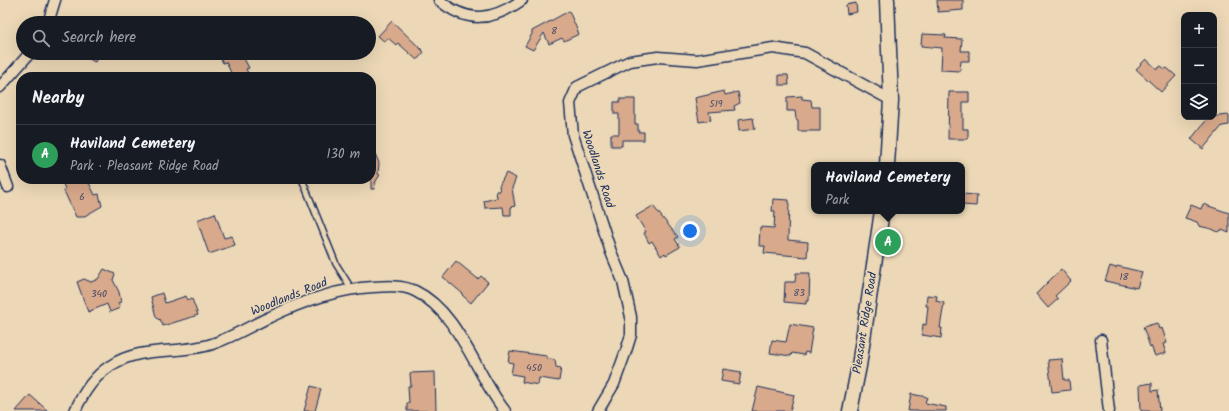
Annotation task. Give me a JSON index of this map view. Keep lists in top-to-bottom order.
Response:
{
  "streets": {
    "street": ["Woodlands Road", "Pleasant Ridge Road"]
  },
  "house_numbers": [
    "8",
    "519",
    "6",
    "18",
    "83",
    "340",
    "450"
  ],
  "page": {
    "map_buttons": ["+", "−"],
    "search": "Search here",
    "heading": "Nearby",
    "list": [
      {
        "mark": "A",
        "name": "Haviland Cemetery",
        "note": "Park · Pleasant Ridge Road",
        "value": "130 m"
      }
    ],
    "popup": ["Haviland Cemetery", "Park"],
    "pins": "A"
  }
}
